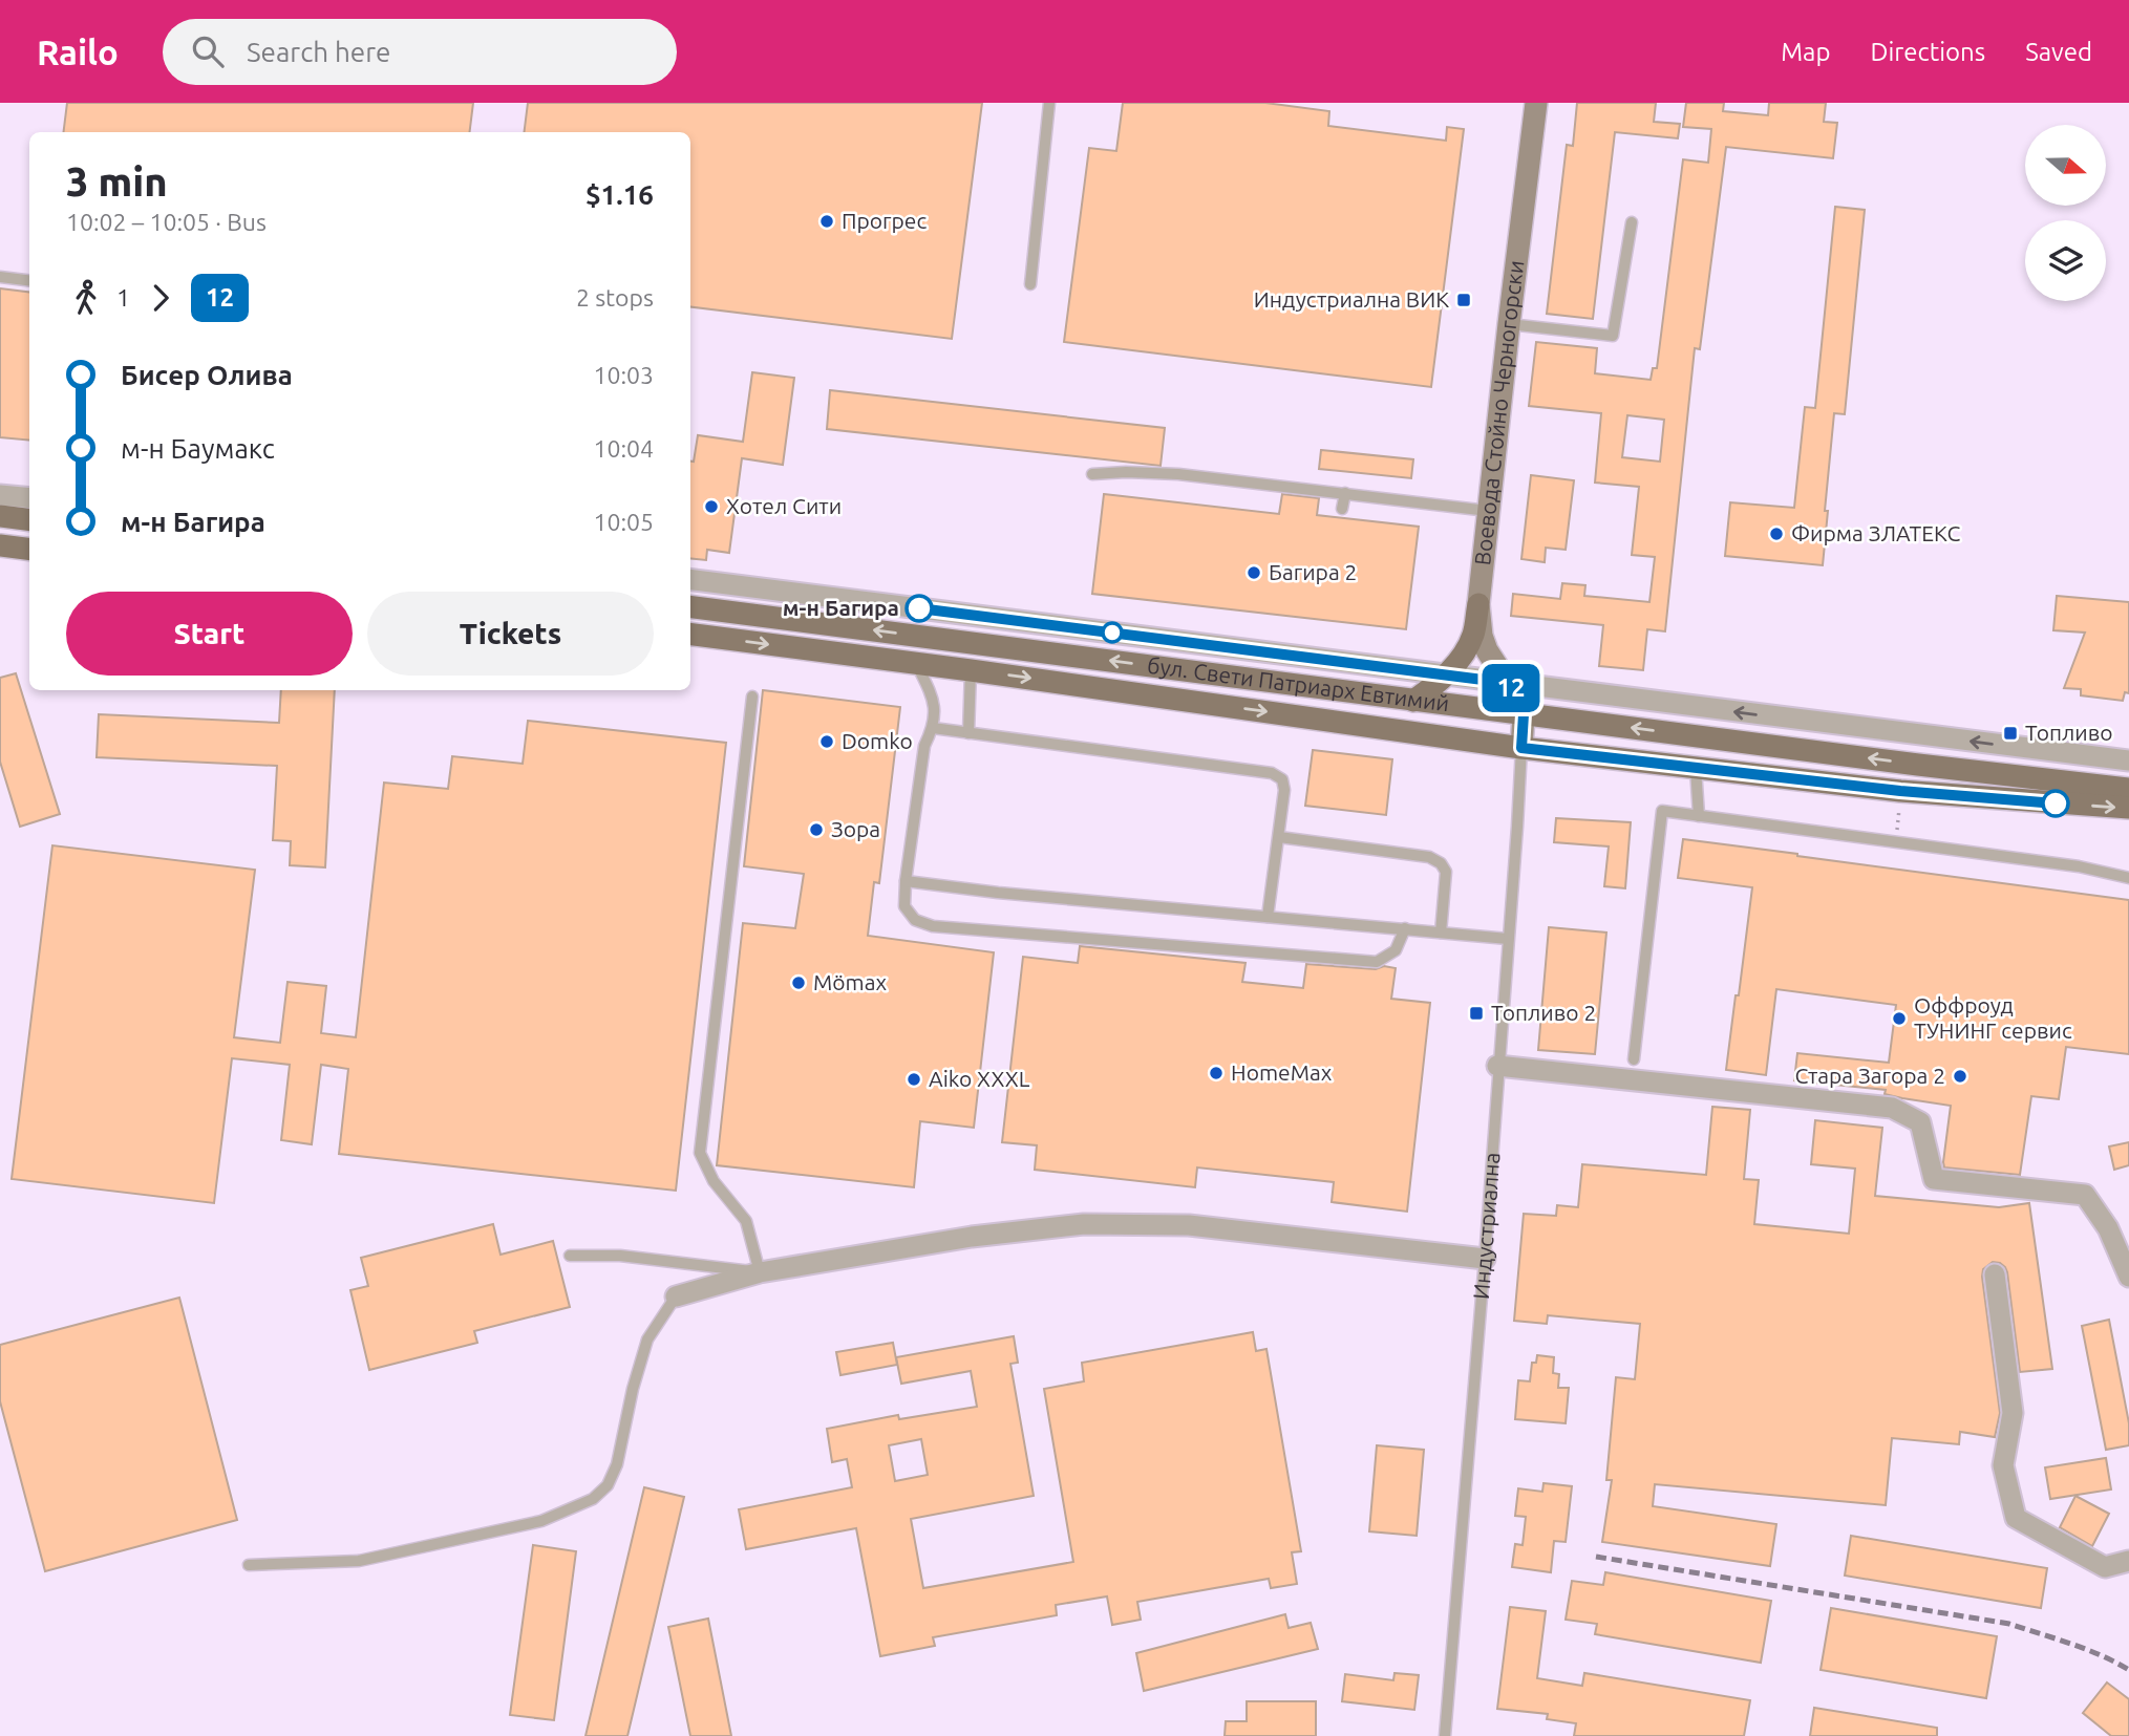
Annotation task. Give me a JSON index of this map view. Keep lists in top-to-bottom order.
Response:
{
  "streets": {
    "main road": ["бул. Свети Патриарх Евтимий"],
    "street": ["Воевода Стойно Черногорски", "Индустриална"]
  },
  "crossings": [
    ["Воевода Стойно Черногорски", "бул. Свети Патриарх Евтимий"],
    ["Воевода Стойно Черногорски", "Индустриална"],
    ["бул. Свети Патриарх Евтимий", "Индустриална"]
  ],
  "places": {
    "other": [
      "Прогрес",
      "Хотел Сити",
      "Фирма ЗЛАТЕКС",
      "Багира 2",
      "м-н Багира",
      "Domko",
      "Зора",
      "Mömax",
      "Оффроуд ТУНИНГ сервис",
      "HomeMax",
      "Стара Загора 2",
      "Aiko XXXL"
    ],
    "transit": ["Индустриална ВИК", "Топливо", "Топливо 2"]
  },
  "lines": ["bus line 12"],
  "north": "right",
  "page": {
    "header": "Railo",
    "search": "Search here",
    "nav": ["Map", "Directions", "Saved"],
    "on_map": "12",
    "heading": ["3 min", "10:02 – 10:05 · Bus", "$1.16"],
    "legs": ["1", "12", "2 stops"],
    "list": [
      {
        "name": "Бисер Олива",
        "value": "10:03"
      },
      {
        "name": "м-н Баумакс",
        "value": "10:04"
      },
      {
        "name": "м-н Багира",
        "value": "10:05"
      }
    ],
    "buttons": ["Start", "Tickets"]
  }
}
